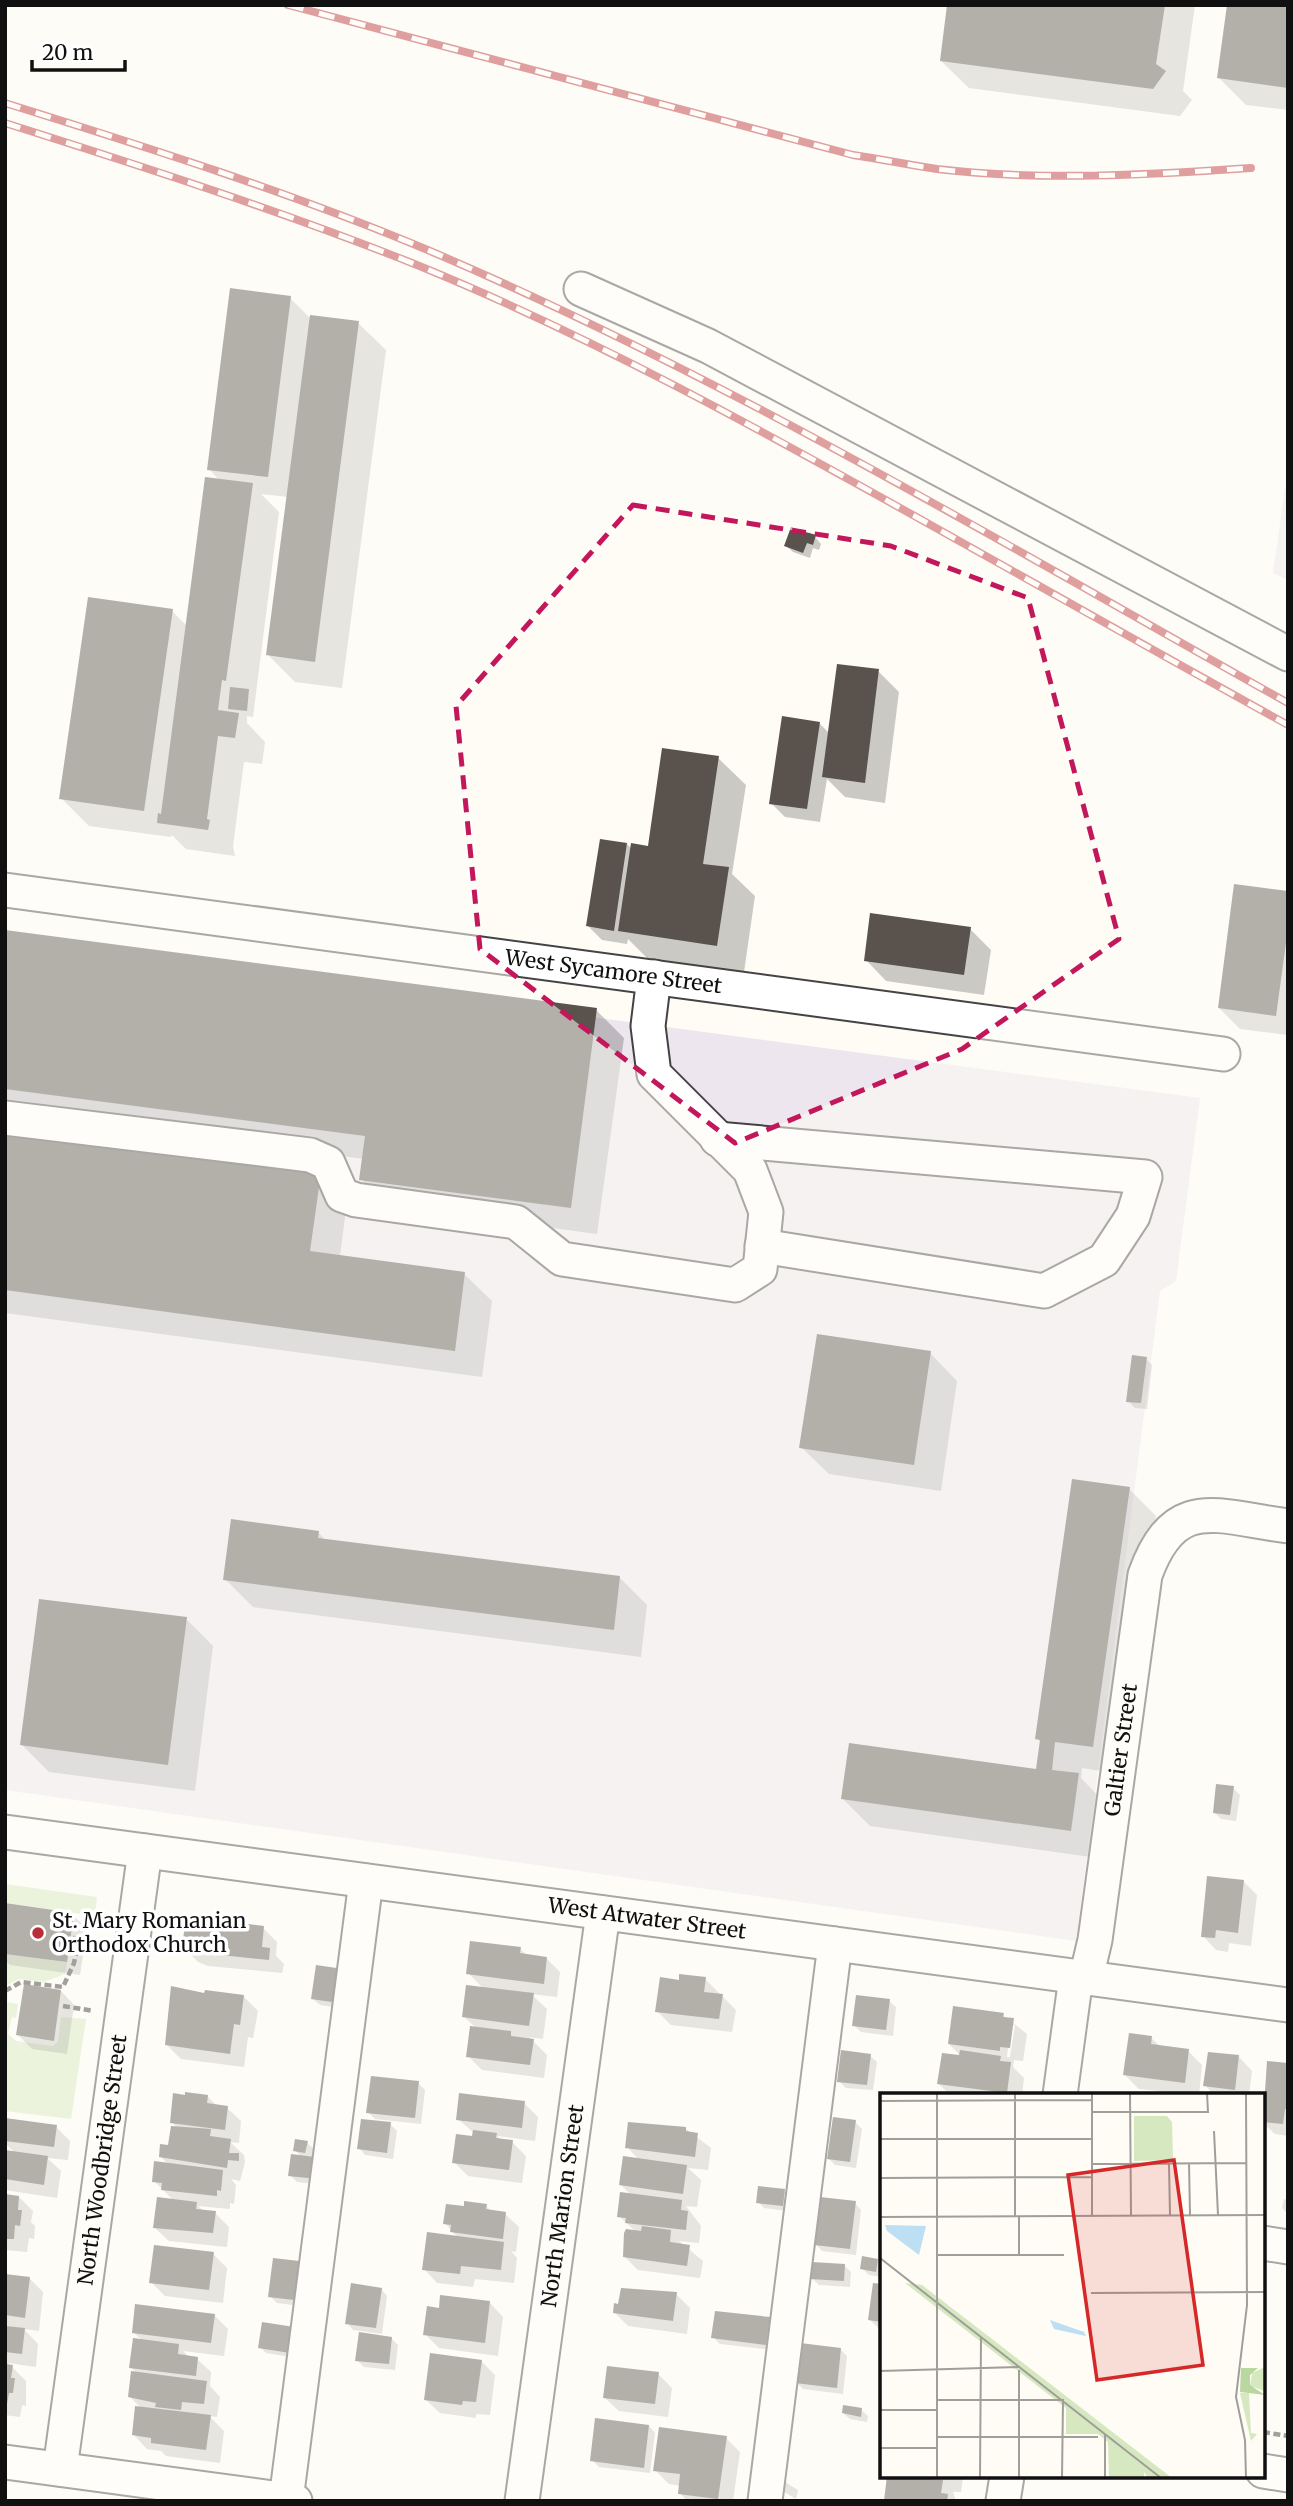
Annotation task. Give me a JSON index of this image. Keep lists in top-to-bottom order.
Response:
{
  "streets": {
    "street": [
      "West Sycamore Street",
      "Galtier Street",
      "West Atwater Street",
      "North Woodbridge Street",
      "North Marion Street"
    ]
  },
  "crossings": [
    ["Galtier Street", "West Atwater Street"],
    ["West Atwater Street", "North Woodbridge Street"],
    ["West Atwater Street", "North Marion Street"]
  ],
  "places": ["St. Mary Romanian Orthodox Church"],
  "scale_bar": "20 m"
}
